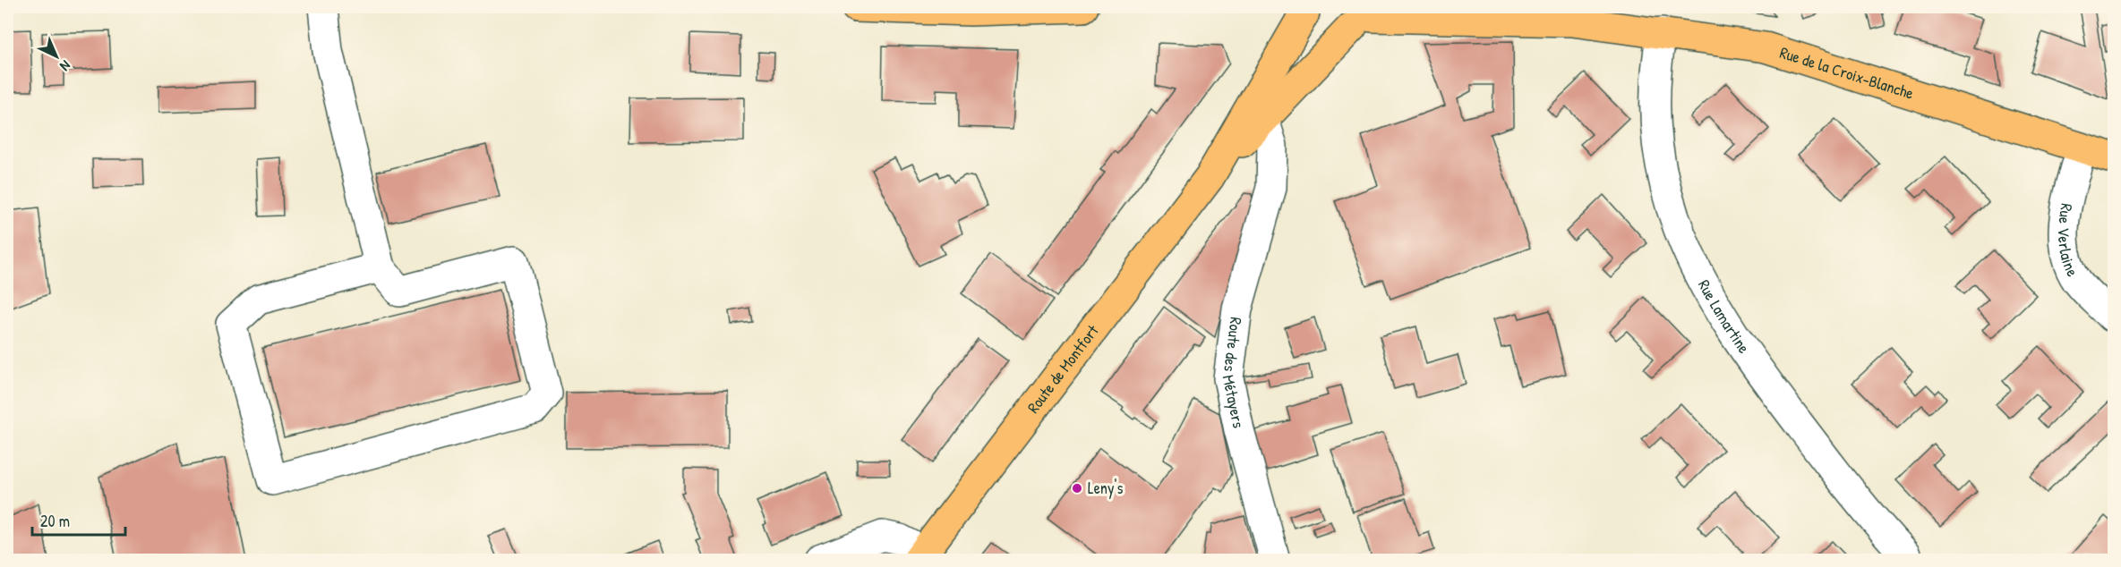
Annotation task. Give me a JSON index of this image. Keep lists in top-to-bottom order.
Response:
{
  "streets": {
    "main road": ["Rue de la Croix-Blanche", "Route de Montfort"],
    "street": ["Rue Verlaine", "Rue Lamartine", "Route des Métayers"]
  },
  "crossings": [
    ["Rue de la Croix-Blanche", "Rue Verlaine"],
    ["Rue de la Croix-Blanche", "Rue Lamartine"],
    ["Rue de la Croix-Blanche", "Route de Montfort"],
    ["Route de Montfort", "Route des Métayers"]
  ],
  "places": ["Leny's"],
  "scale_bar": "20 m",
  "north": "bottom right"
}
